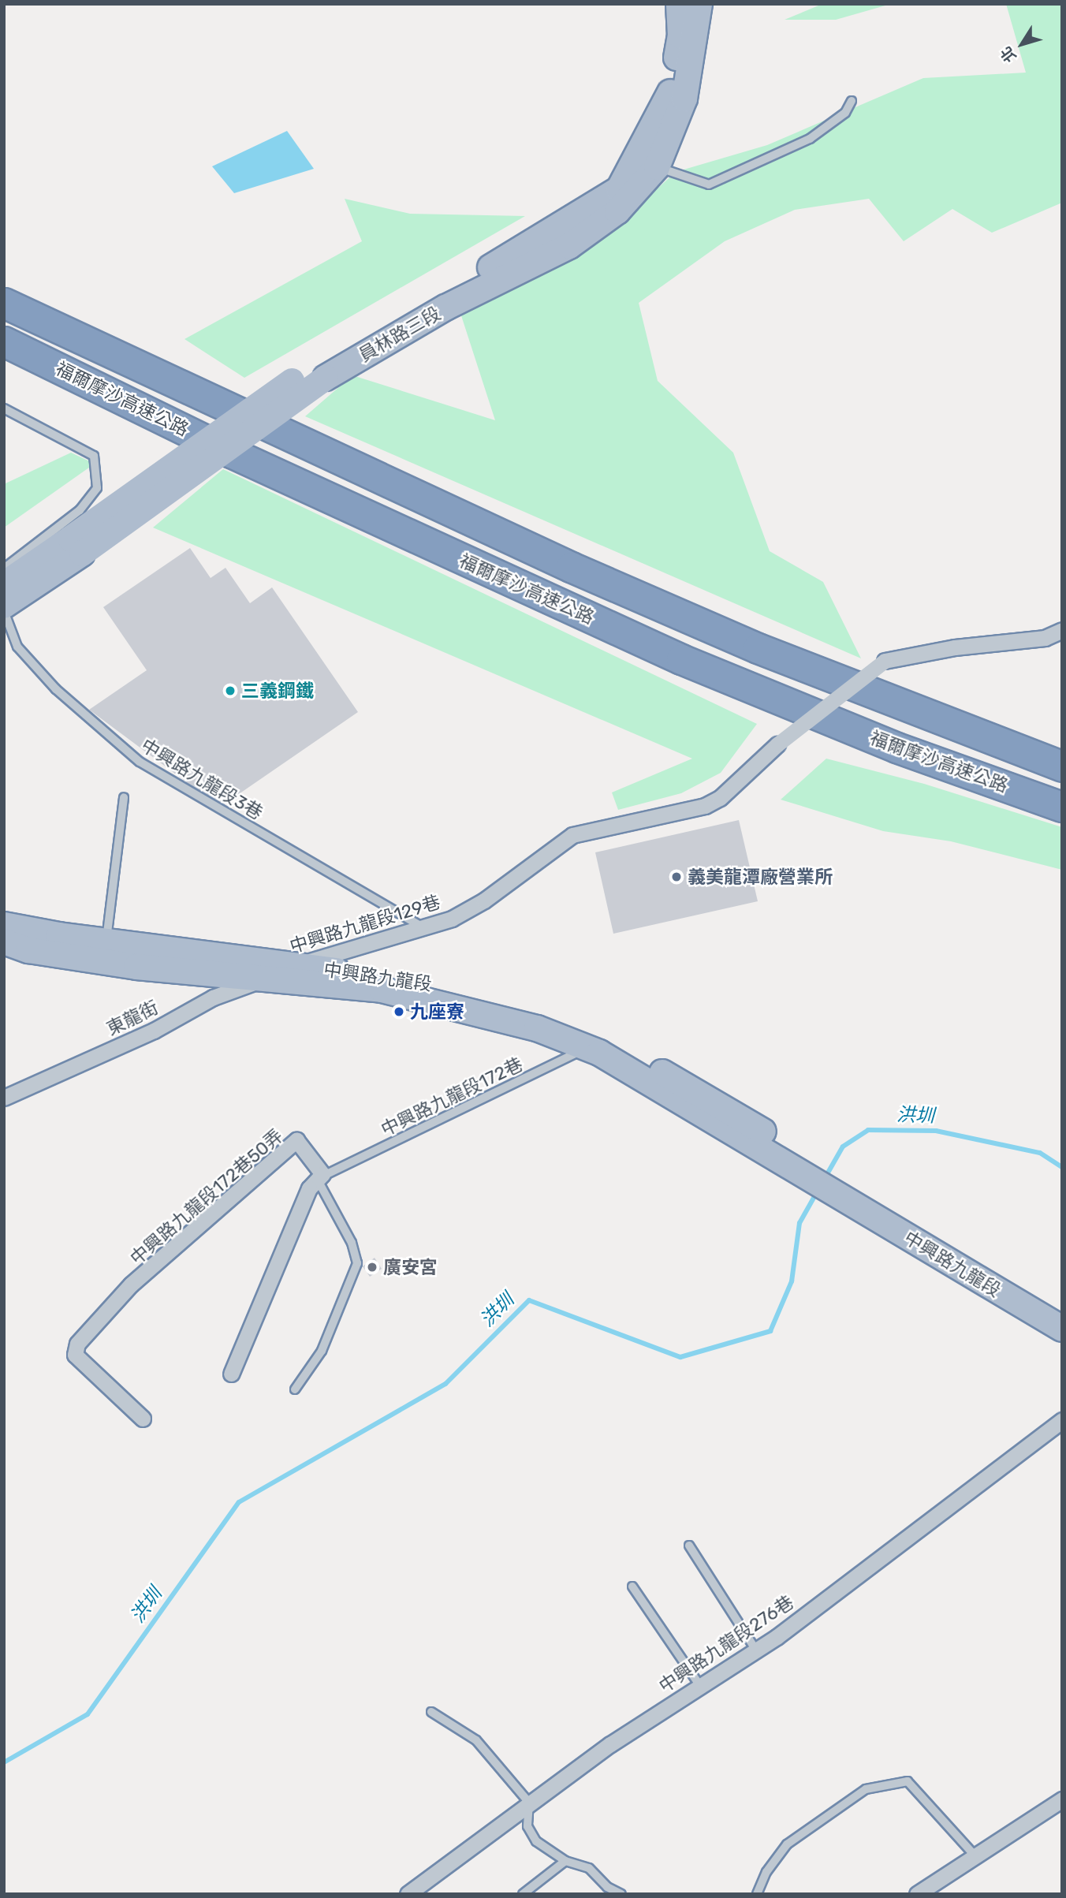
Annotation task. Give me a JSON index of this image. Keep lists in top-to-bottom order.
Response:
{
  "streets": {
    "highway": ["福爾摩沙高速公路"],
    "main road": ["員林路三段", "中興路九龍段"],
    "street": [
      "中興路九龍段129巷",
      "東龍街",
      "中興路九龍段172巷50弄",
      "中興路九龍段276巷"
    ],
    "lane": ["中興路九龍段3巷", "中興路九龍段172巷"]
  },
  "crossings": [
    ["中興路九龍段3巷", "中興路九龍段129巷"],
    ["中興路九龍段129巷", "中興路九龍段"],
    ["中興路九龍段129巷", "東龍街"],
    ["中興路九龍段", "東龍街"],
    ["中興路九龍段", "中興路九龍段172巷"],
    ["中興路九龍段172巷", "中興路九龍段172巷50弄"]
  ],
  "water": ["洪圳"],
  "places": [
    "三義鋼鐵",
    "義美龍潭廠營業所",
    "九座寮",
    "廣安宮"
  ],
  "north": "bottom left"
}
